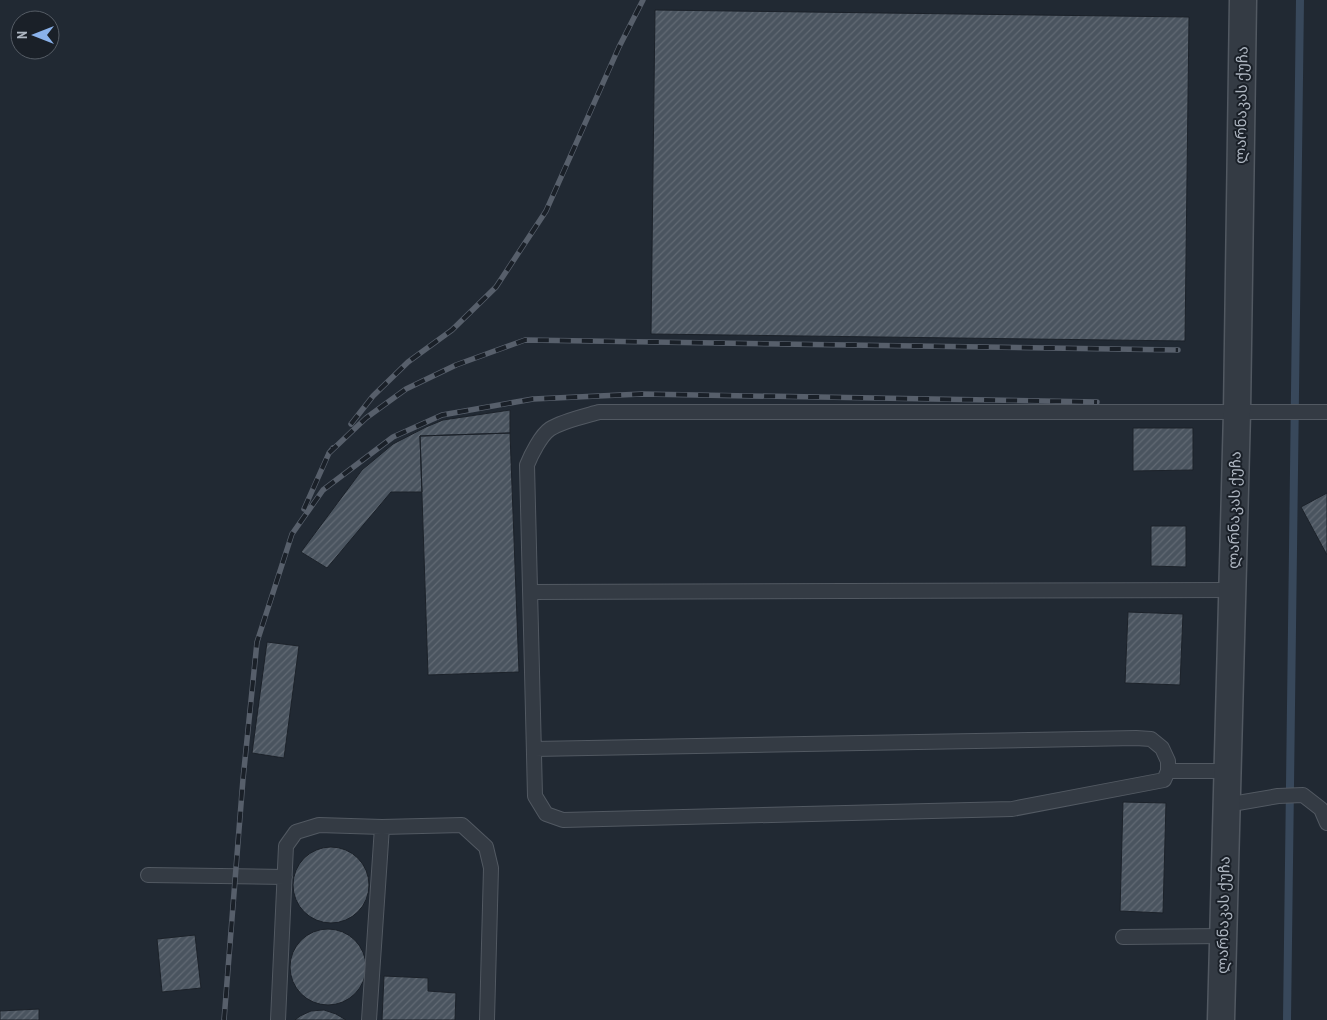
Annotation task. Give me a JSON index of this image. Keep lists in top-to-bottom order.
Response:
{
  "streets": {
    "street": ["ლარნაკას ქუჩა"]
  },
  "north": "left"
}
